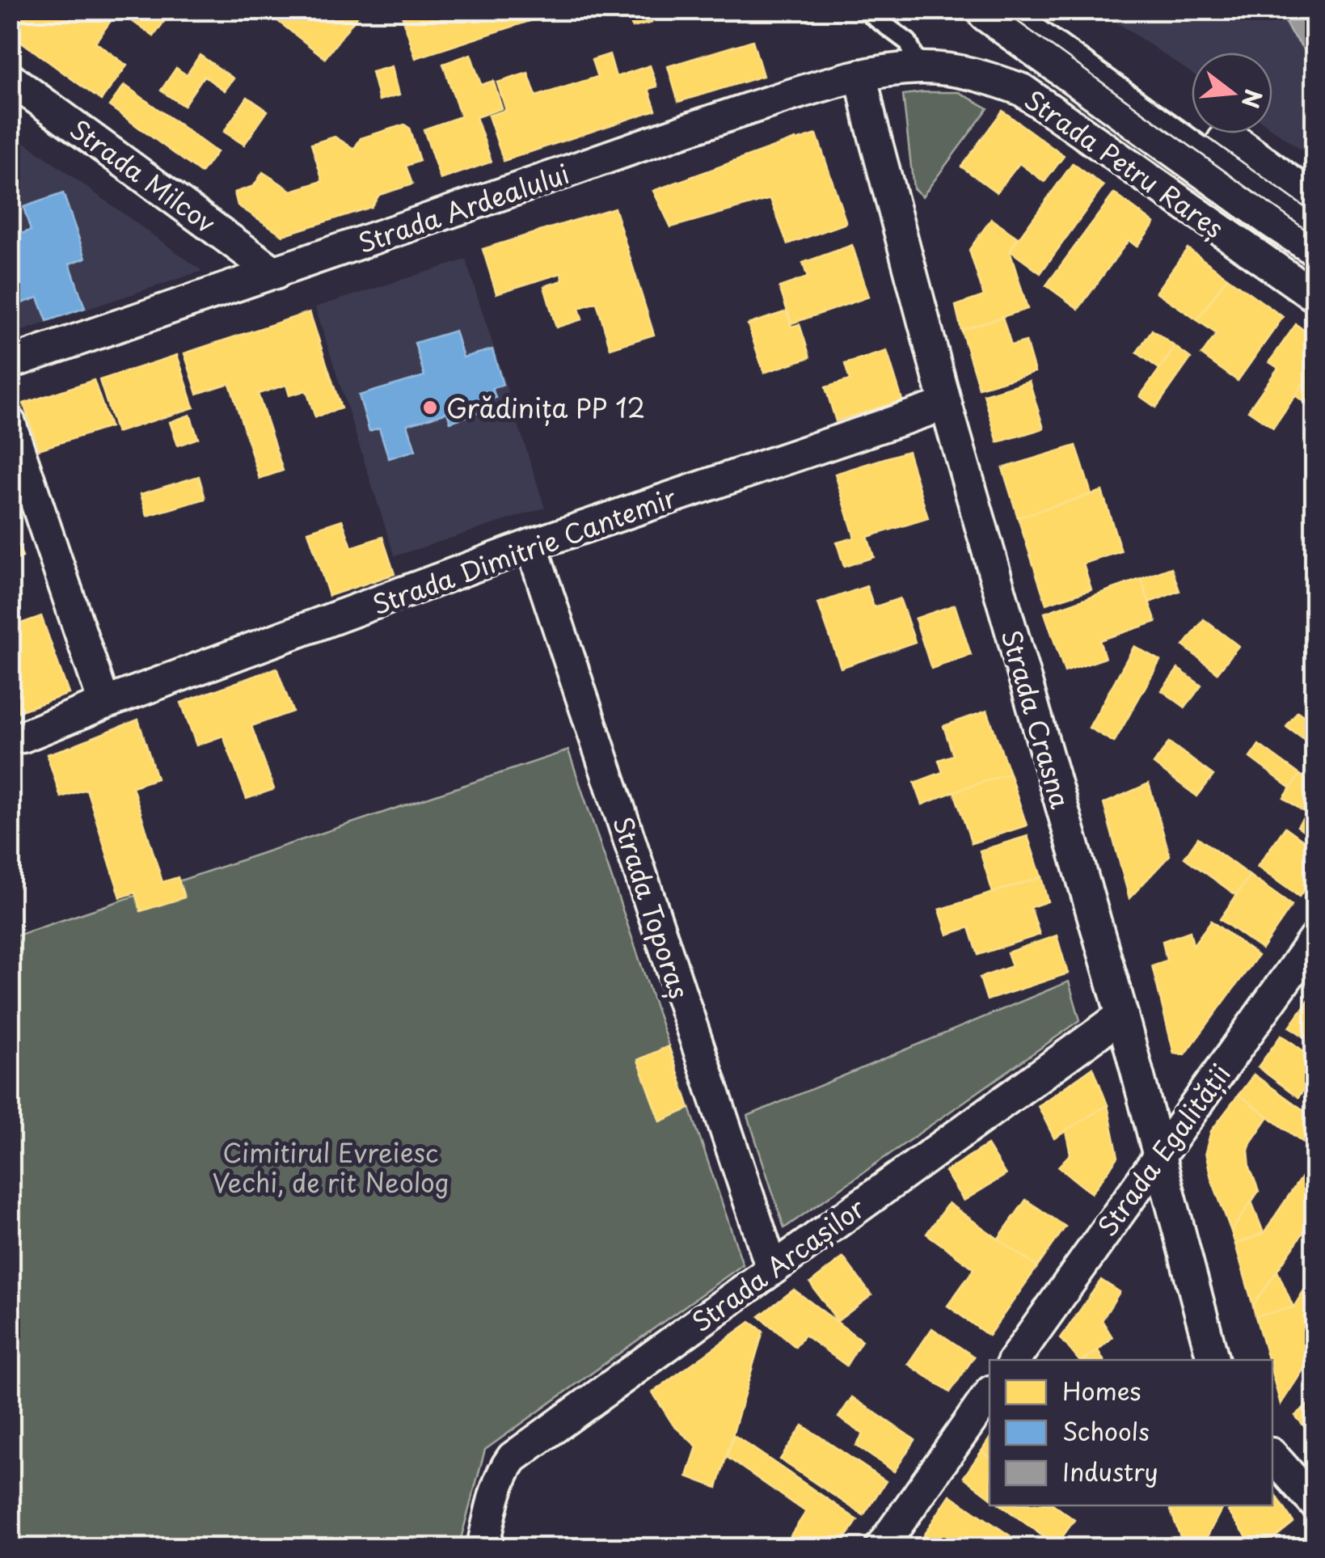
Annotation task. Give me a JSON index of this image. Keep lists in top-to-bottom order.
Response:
{
  "streets": {
    "main road": ["Strada Petru Rareș"],
    "street": [
      "Strada Milcov",
      "Strada Ardealului",
      "Strada Dimitrie Cantemir",
      "Strada Crasna",
      "Strada Toporaș",
      "Strada Egalității",
      "Strada Arcașilor"
    ]
  },
  "crossings": [
    ["Strada Petru Rareș", "Strada Ardealului"],
    ["Strada Milcov", "Strada Ardealului"],
    ["Strada Ardealului", "Strada Crasna"],
    ["Strada Dimitrie Cantemir", "Strada Crasna"],
    ["Strada Dimitrie Cantemir", "Strada Toporaș"],
    ["Strada Crasna", "Strada Egalității"],
    ["Strada Crasna", "Strada Arcașilor"],
    ["Strada Toporaș", "Strada Arcașilor"]
  ],
  "parks": ["Cimitirul Evreiesc Vechi, de rit Neolog"],
  "places": ["Grădinița PP 12"],
  "legend": ["Homes", "Schools", "Industry"],
  "north": "right"
}
